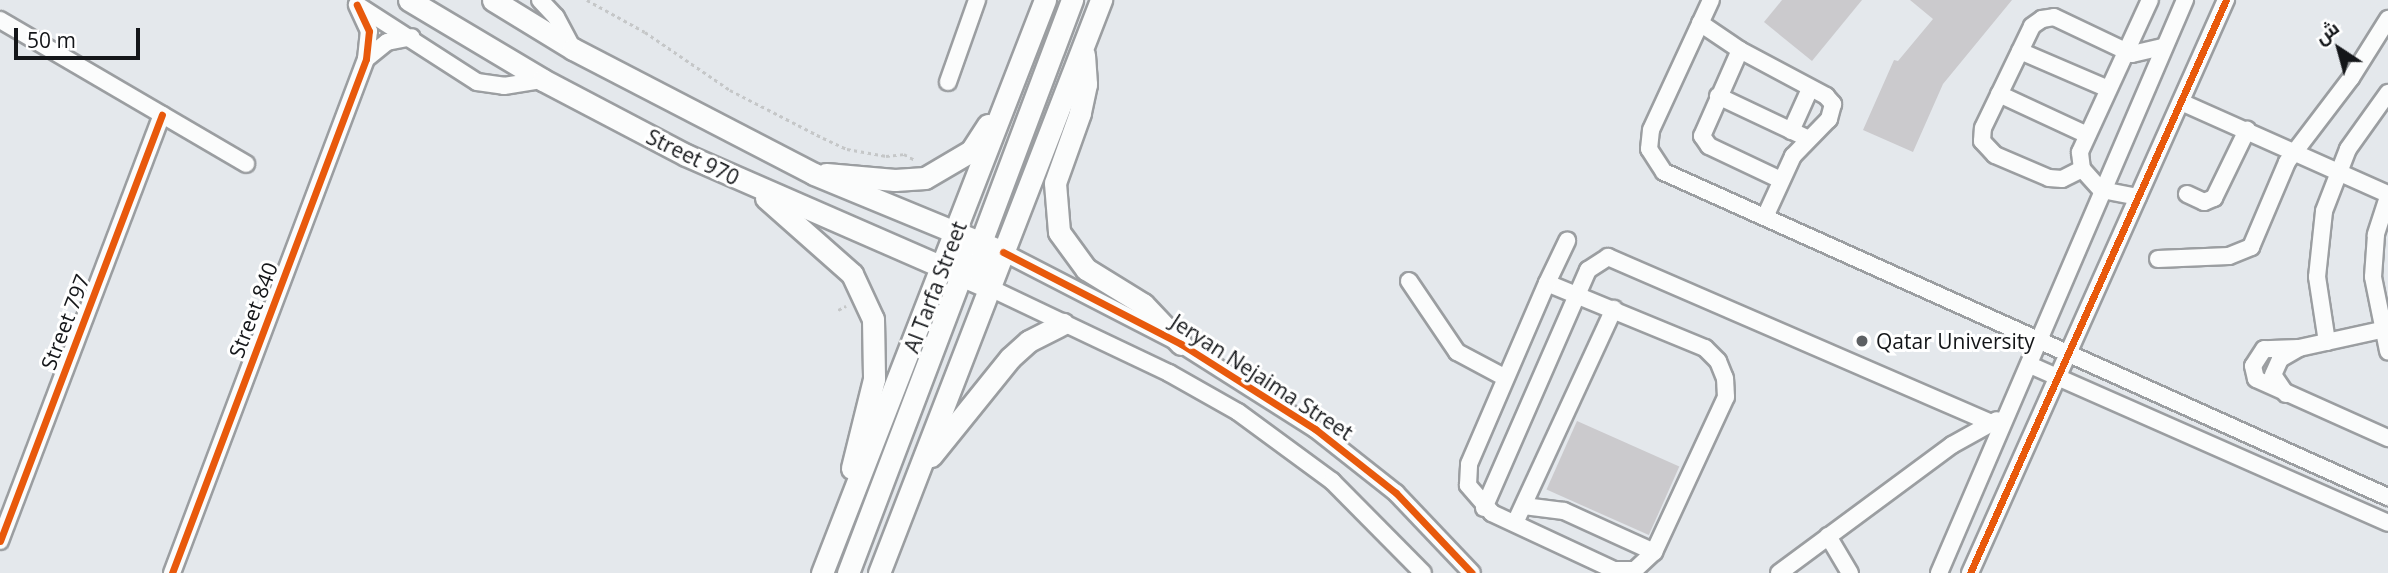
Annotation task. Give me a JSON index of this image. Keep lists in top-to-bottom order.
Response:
{
  "streets": {
    "main road": ["Street 970", "Al Tarfa Street"],
    "street": ["Street 840", "Street 797", "Jeryan Nejaima Street"]
  },
  "crossings": [
    ["Street 970", "Al Tarfa Street"],
    ["Street 970", "Jeryan Nejaima Street"]
  ],
  "places": ["Qatar University"],
  "scale_bar": "50 m",
  "north": "top left"
}
